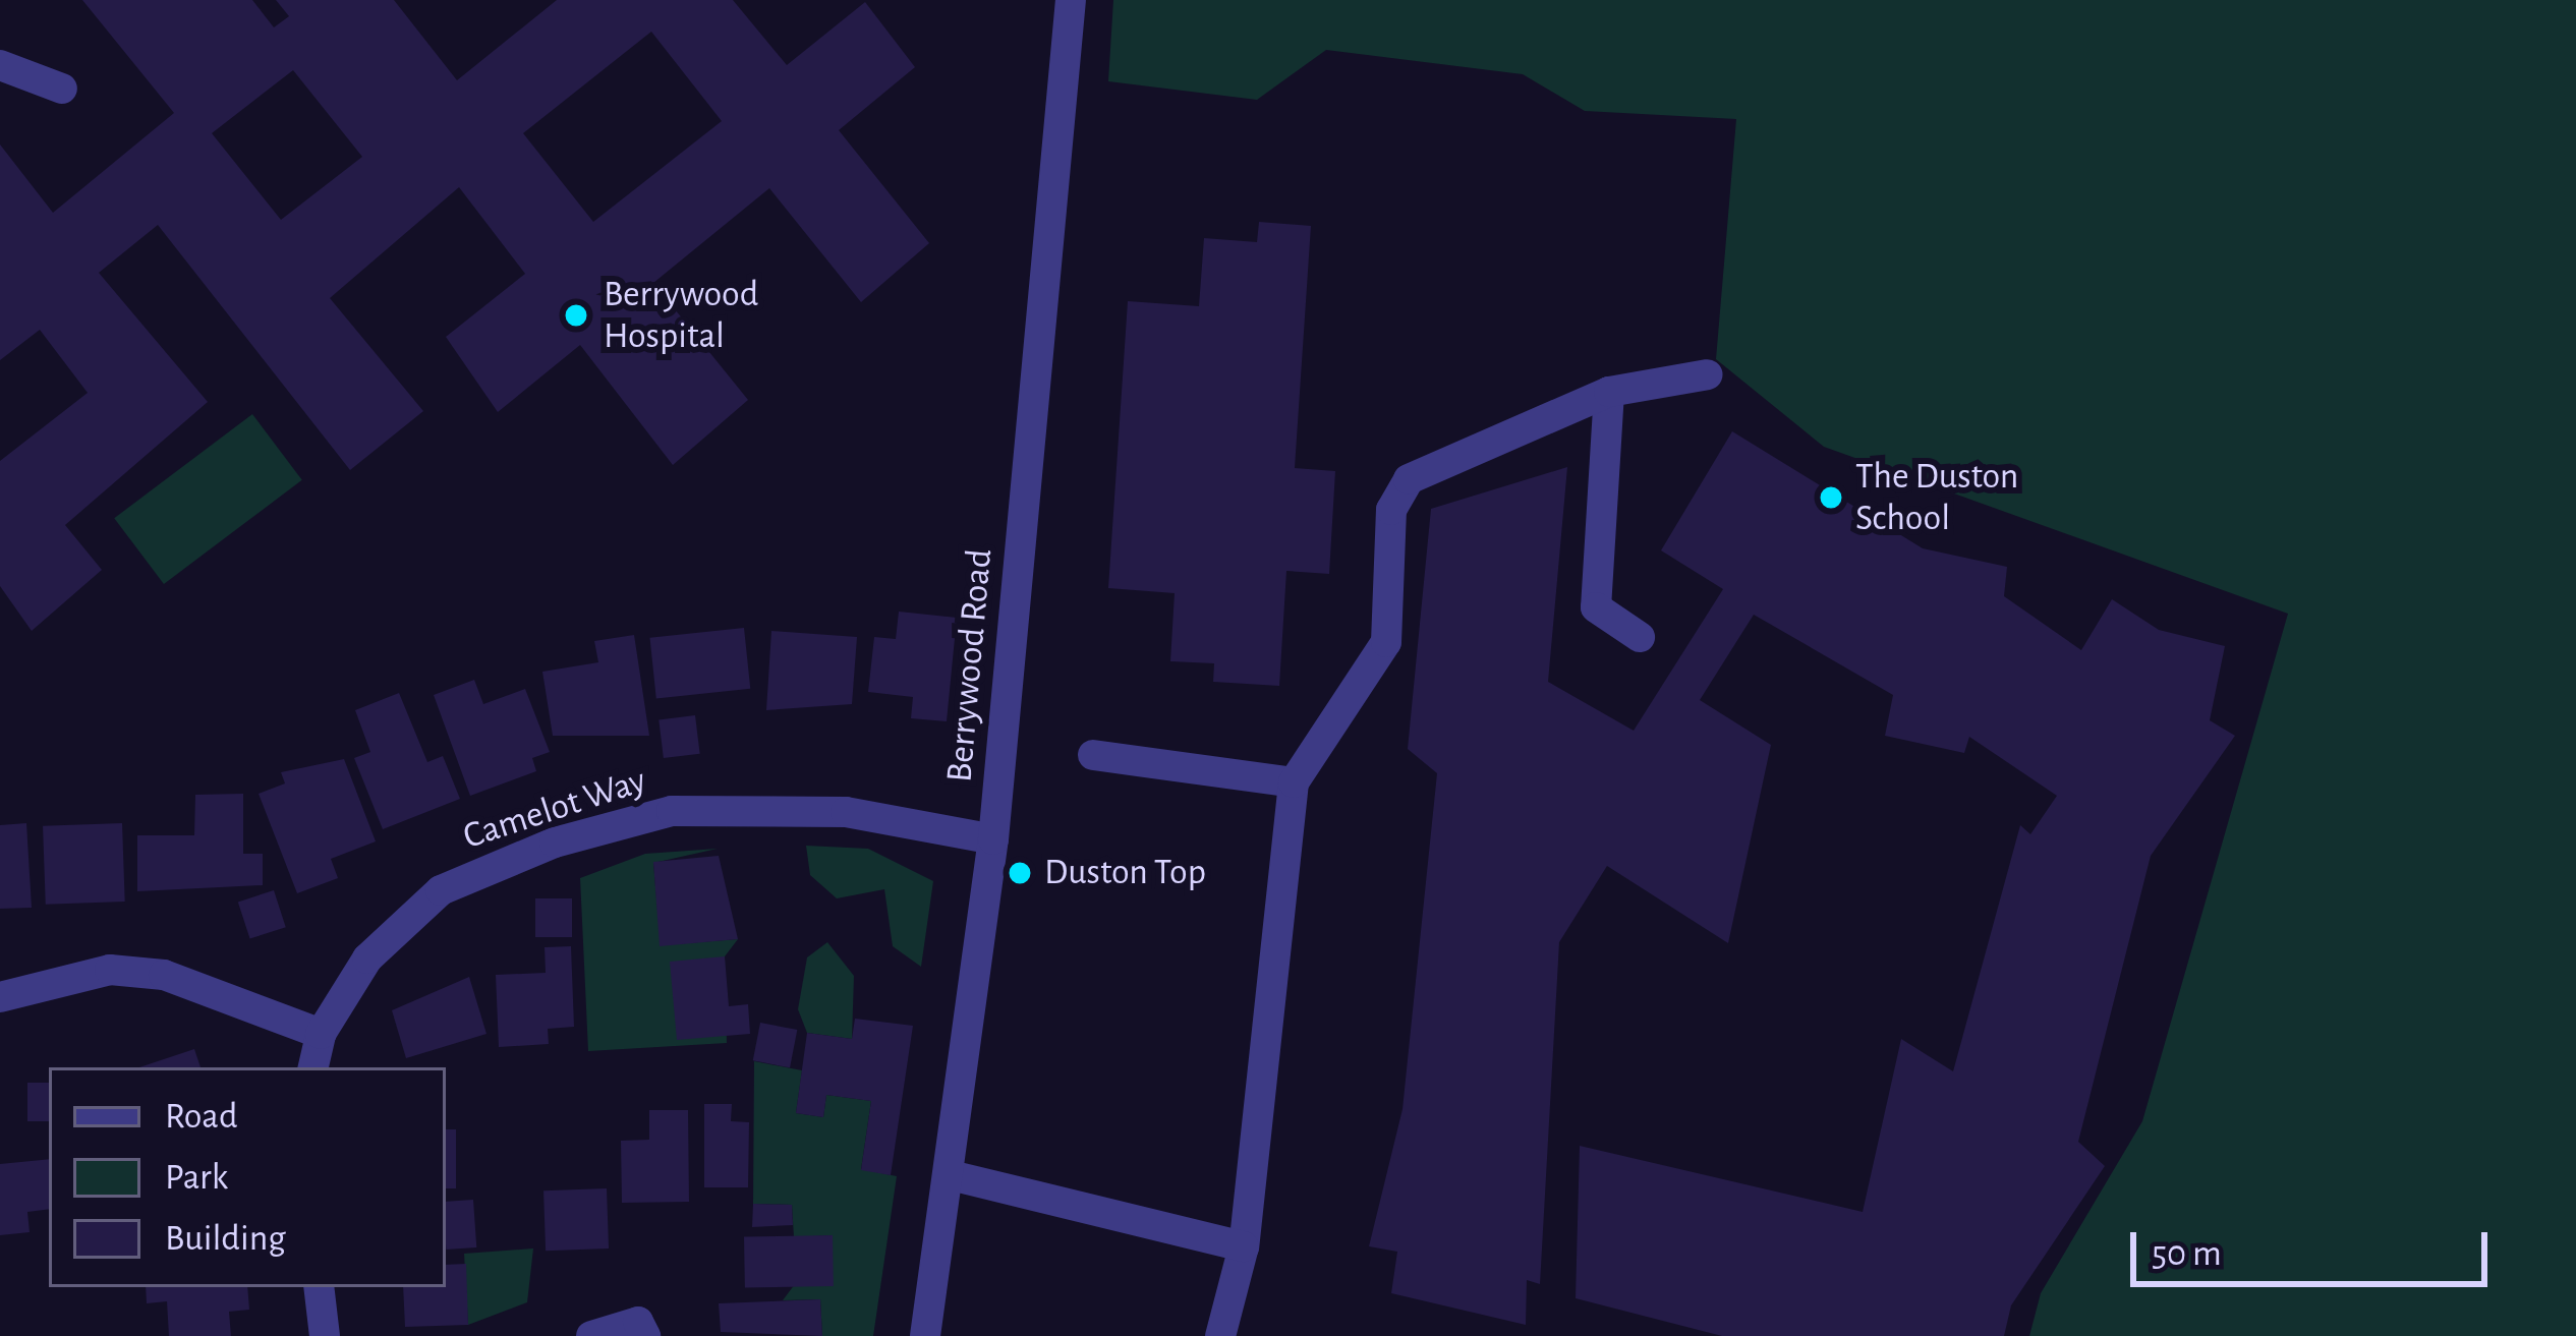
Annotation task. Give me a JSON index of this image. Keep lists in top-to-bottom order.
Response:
{
  "streets": {
    "street": ["Berrywood Road", "Camelot Way"]
  },
  "crossings": [
    ["Berrywood Road", "Camelot Way"]
  ],
  "places": ["Berrywood Hospital", "The Duston School", "Duston Top"],
  "legend": ["Road", "Park", "Building"],
  "scale_bar": "50 m"
}
